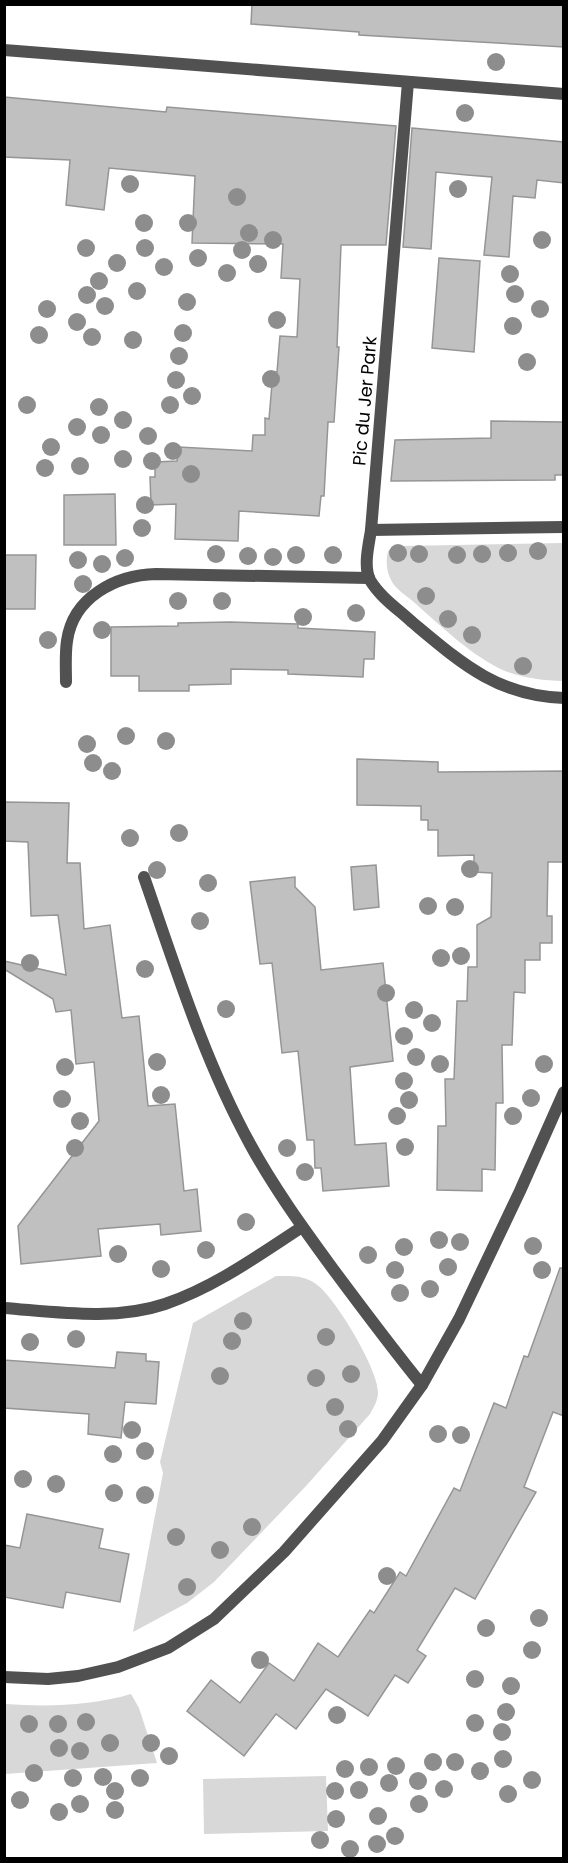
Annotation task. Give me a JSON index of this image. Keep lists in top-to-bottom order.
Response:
{
  "streets": {
    "street": ["Pic du Jer Park"]
  }
}
